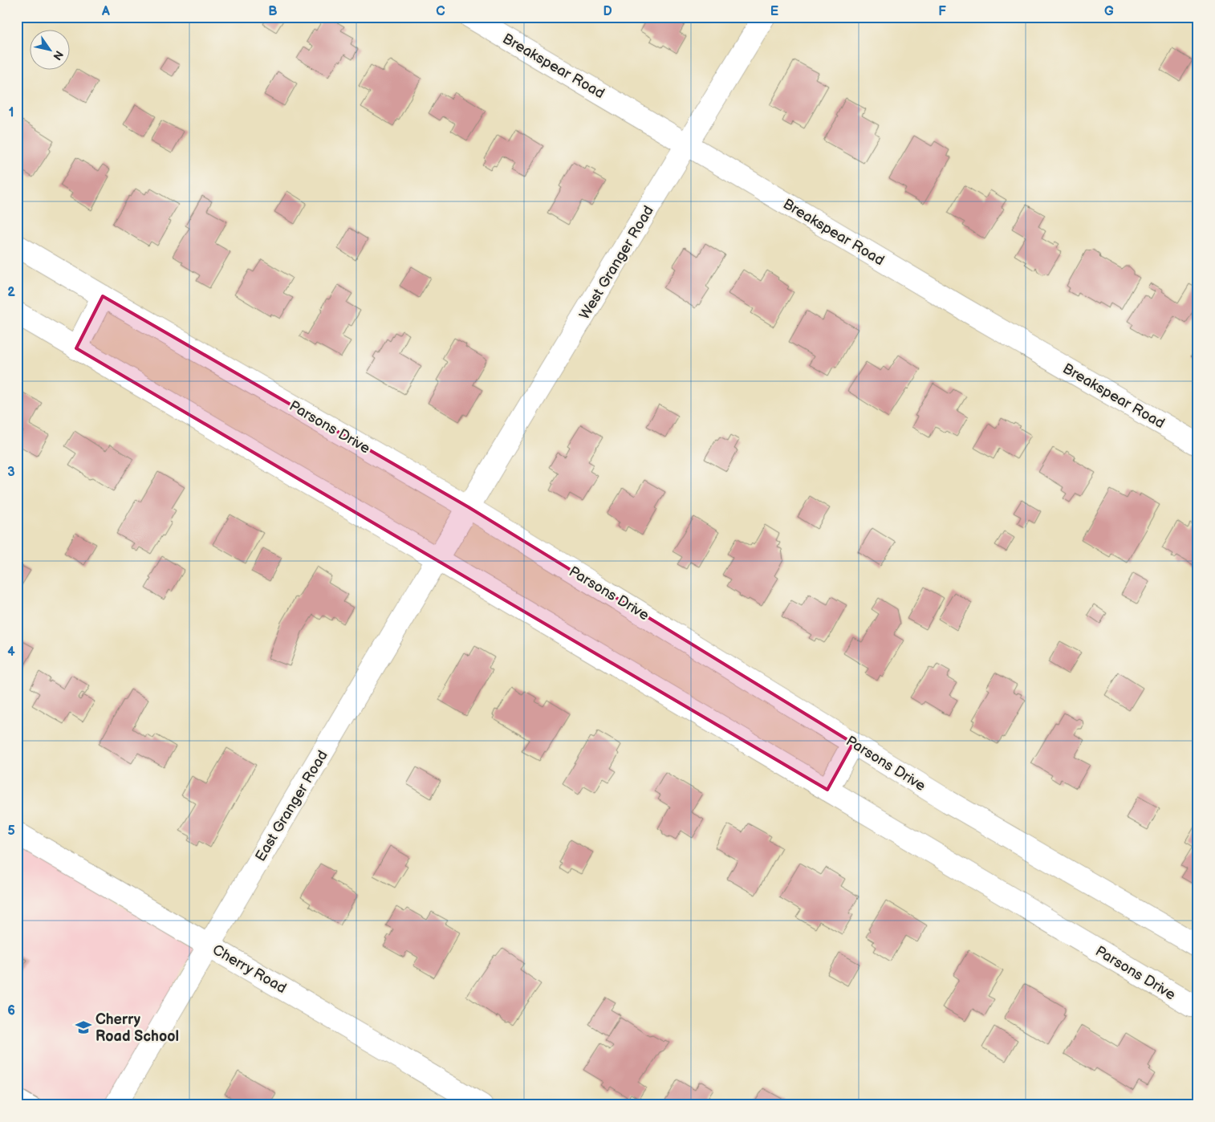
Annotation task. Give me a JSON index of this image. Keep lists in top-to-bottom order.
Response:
{
  "streets": {
    "street": [
      "Breakspear Road",
      "West Granger Road",
      "Parsons Drive",
      "East Granger Road",
      "Cherry Road"
    ]
  },
  "crossings": [
    ["Breakspear Road", "West Granger Road"],
    ["West Granger Road", "Parsons Drive"],
    ["West Granger Road", "East Granger Road"],
    ["Parsons Drive", "East Granger Road"],
    ["East Granger Road", "Cherry Road"]
  ],
  "places": {
    "school or university": ["Cherry Road School"]
  },
  "north": "bottom right",
  "grid": {
    "columns": [
      "A",
      "B",
      "C",
      "D",
      "E",
      "F",
      "G"
    ],
    "rows": [
      "1",
      "2",
      "3",
      "4",
      "5",
      "6"
    ]
  }
}
